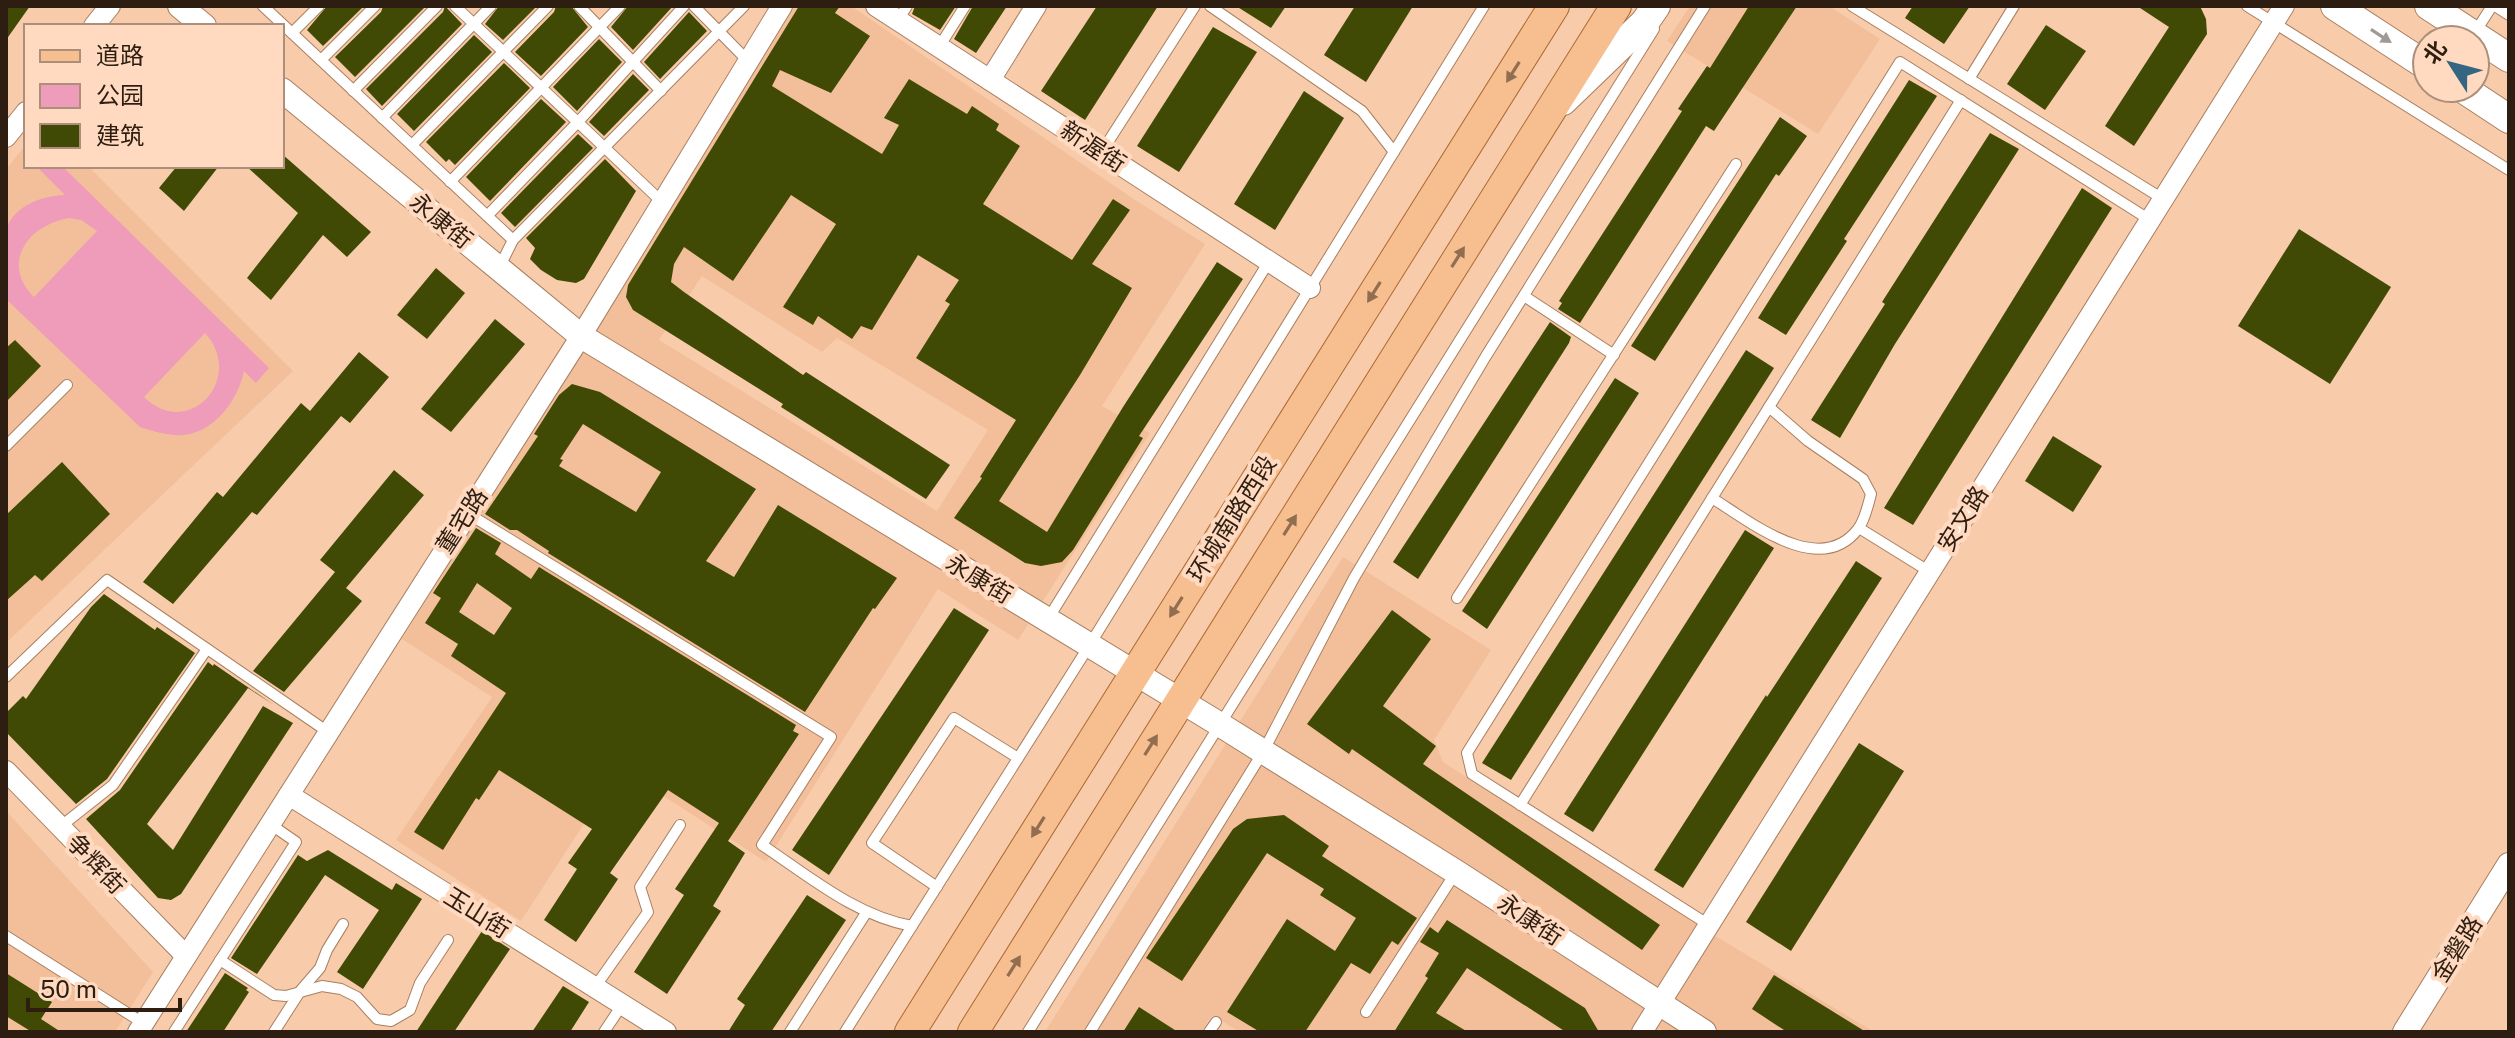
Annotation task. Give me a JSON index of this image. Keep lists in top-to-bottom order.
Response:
{
  "streets": {
    "main road": ["环城南路西段"],
    "street": [
      "新渥街",
      "永康街",
      "安文路",
      "董宅路",
      "争辉街",
      "玉山街",
      "金磐路"
    ]
  },
  "crossings": [
    ["永康街", "环城南路西段"],
    ["永康街", "安文路"],
    ["永康街", "董宅路"],
    ["董宅路", "争辉街"],
    ["董宅路", "玉山街"]
  ],
  "legend": ["道路", "公园", "建筑"],
  "scale_bar": "50 m",
  "north": "top left"
}
